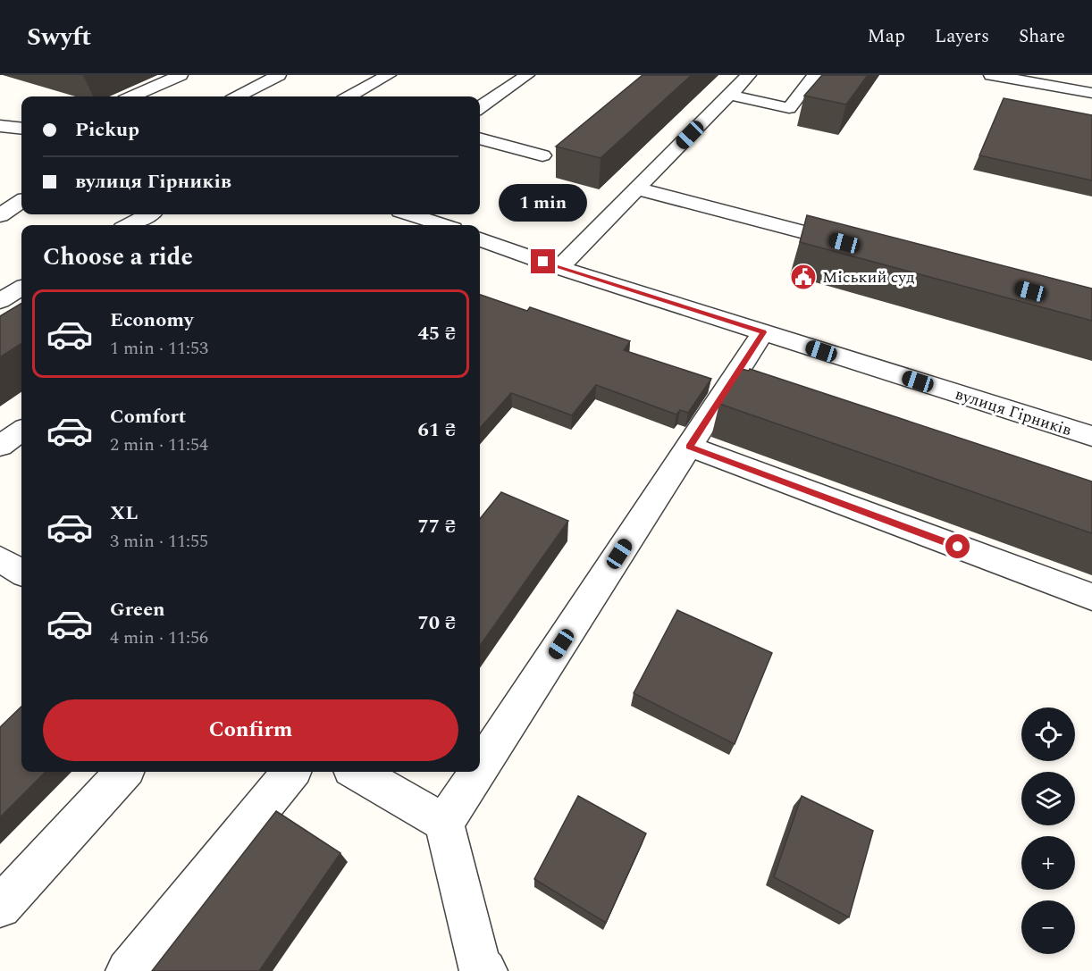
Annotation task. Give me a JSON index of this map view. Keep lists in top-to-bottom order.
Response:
{
  "streets": {
    "street": ["вулиця Гірників"]
  },
  "places": {
    "public building": ["Міський суд"]
  },
  "page": {
    "header": "Swyft",
    "nav": ["Map", "Layers", "Share"],
    "banner": ["Pickup", "вулиця Гірників"],
    "bubble": "1 min",
    "heading": "Choose a ride",
    "list": [
      {
        "name": "Economy",
        "note": "1 min · 11:53",
        "value": "45 ₴"
      },
      {
        "name": "Comfort",
        "note": "2 min · 11:54",
        "value": "61 ₴"
      },
      {
        "name": "XL",
        "note": "3 min · 11:55",
        "value": "77 ₴"
      },
      {
        "name": "Green",
        "note": "4 min · 11:56",
        "value": "70 ₴"
      }
    ],
    "buttons": "Confirm",
    "map_buttons": ["+", "−"]
  }
}
